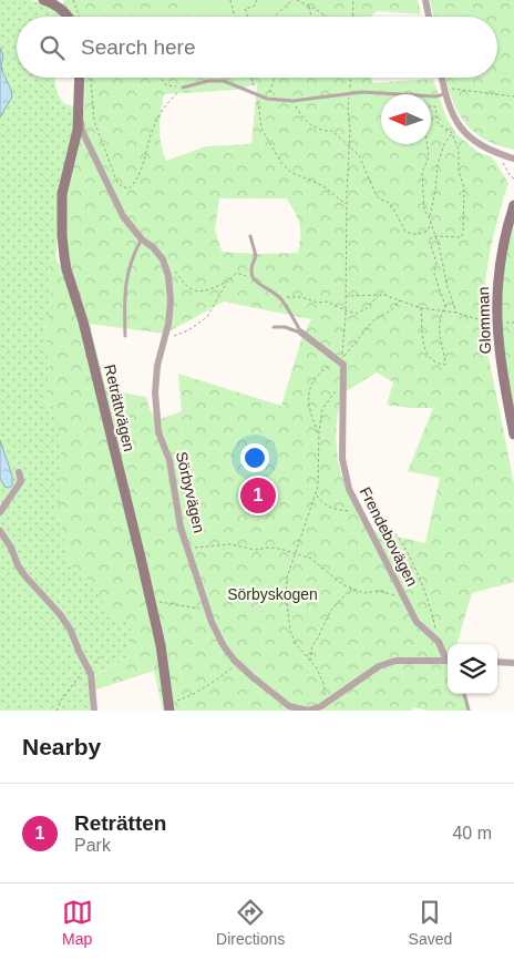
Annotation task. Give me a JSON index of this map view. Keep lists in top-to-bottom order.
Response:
{
  "streets": {
    "street": [
      "Glomman",
      "Reträttvägen",
      "Sörbyvägen",
      "Frendebovägen"
    ]
  },
  "crossings": [
    ["Reträttvägen", "Sörbyvägen"]
  ],
  "parks": ["Sörbyskogen"],
  "north": "left",
  "page": {
    "search": "Search here",
    "pins": "1",
    "heading": "Nearby",
    "list": [
      {
        "mark": "1",
        "name": "Reträtten",
        "note": "Park",
        "value": "40 m"
      }
    ],
    "nav": ["Map", "Directions", "Saved"]
  }
}
